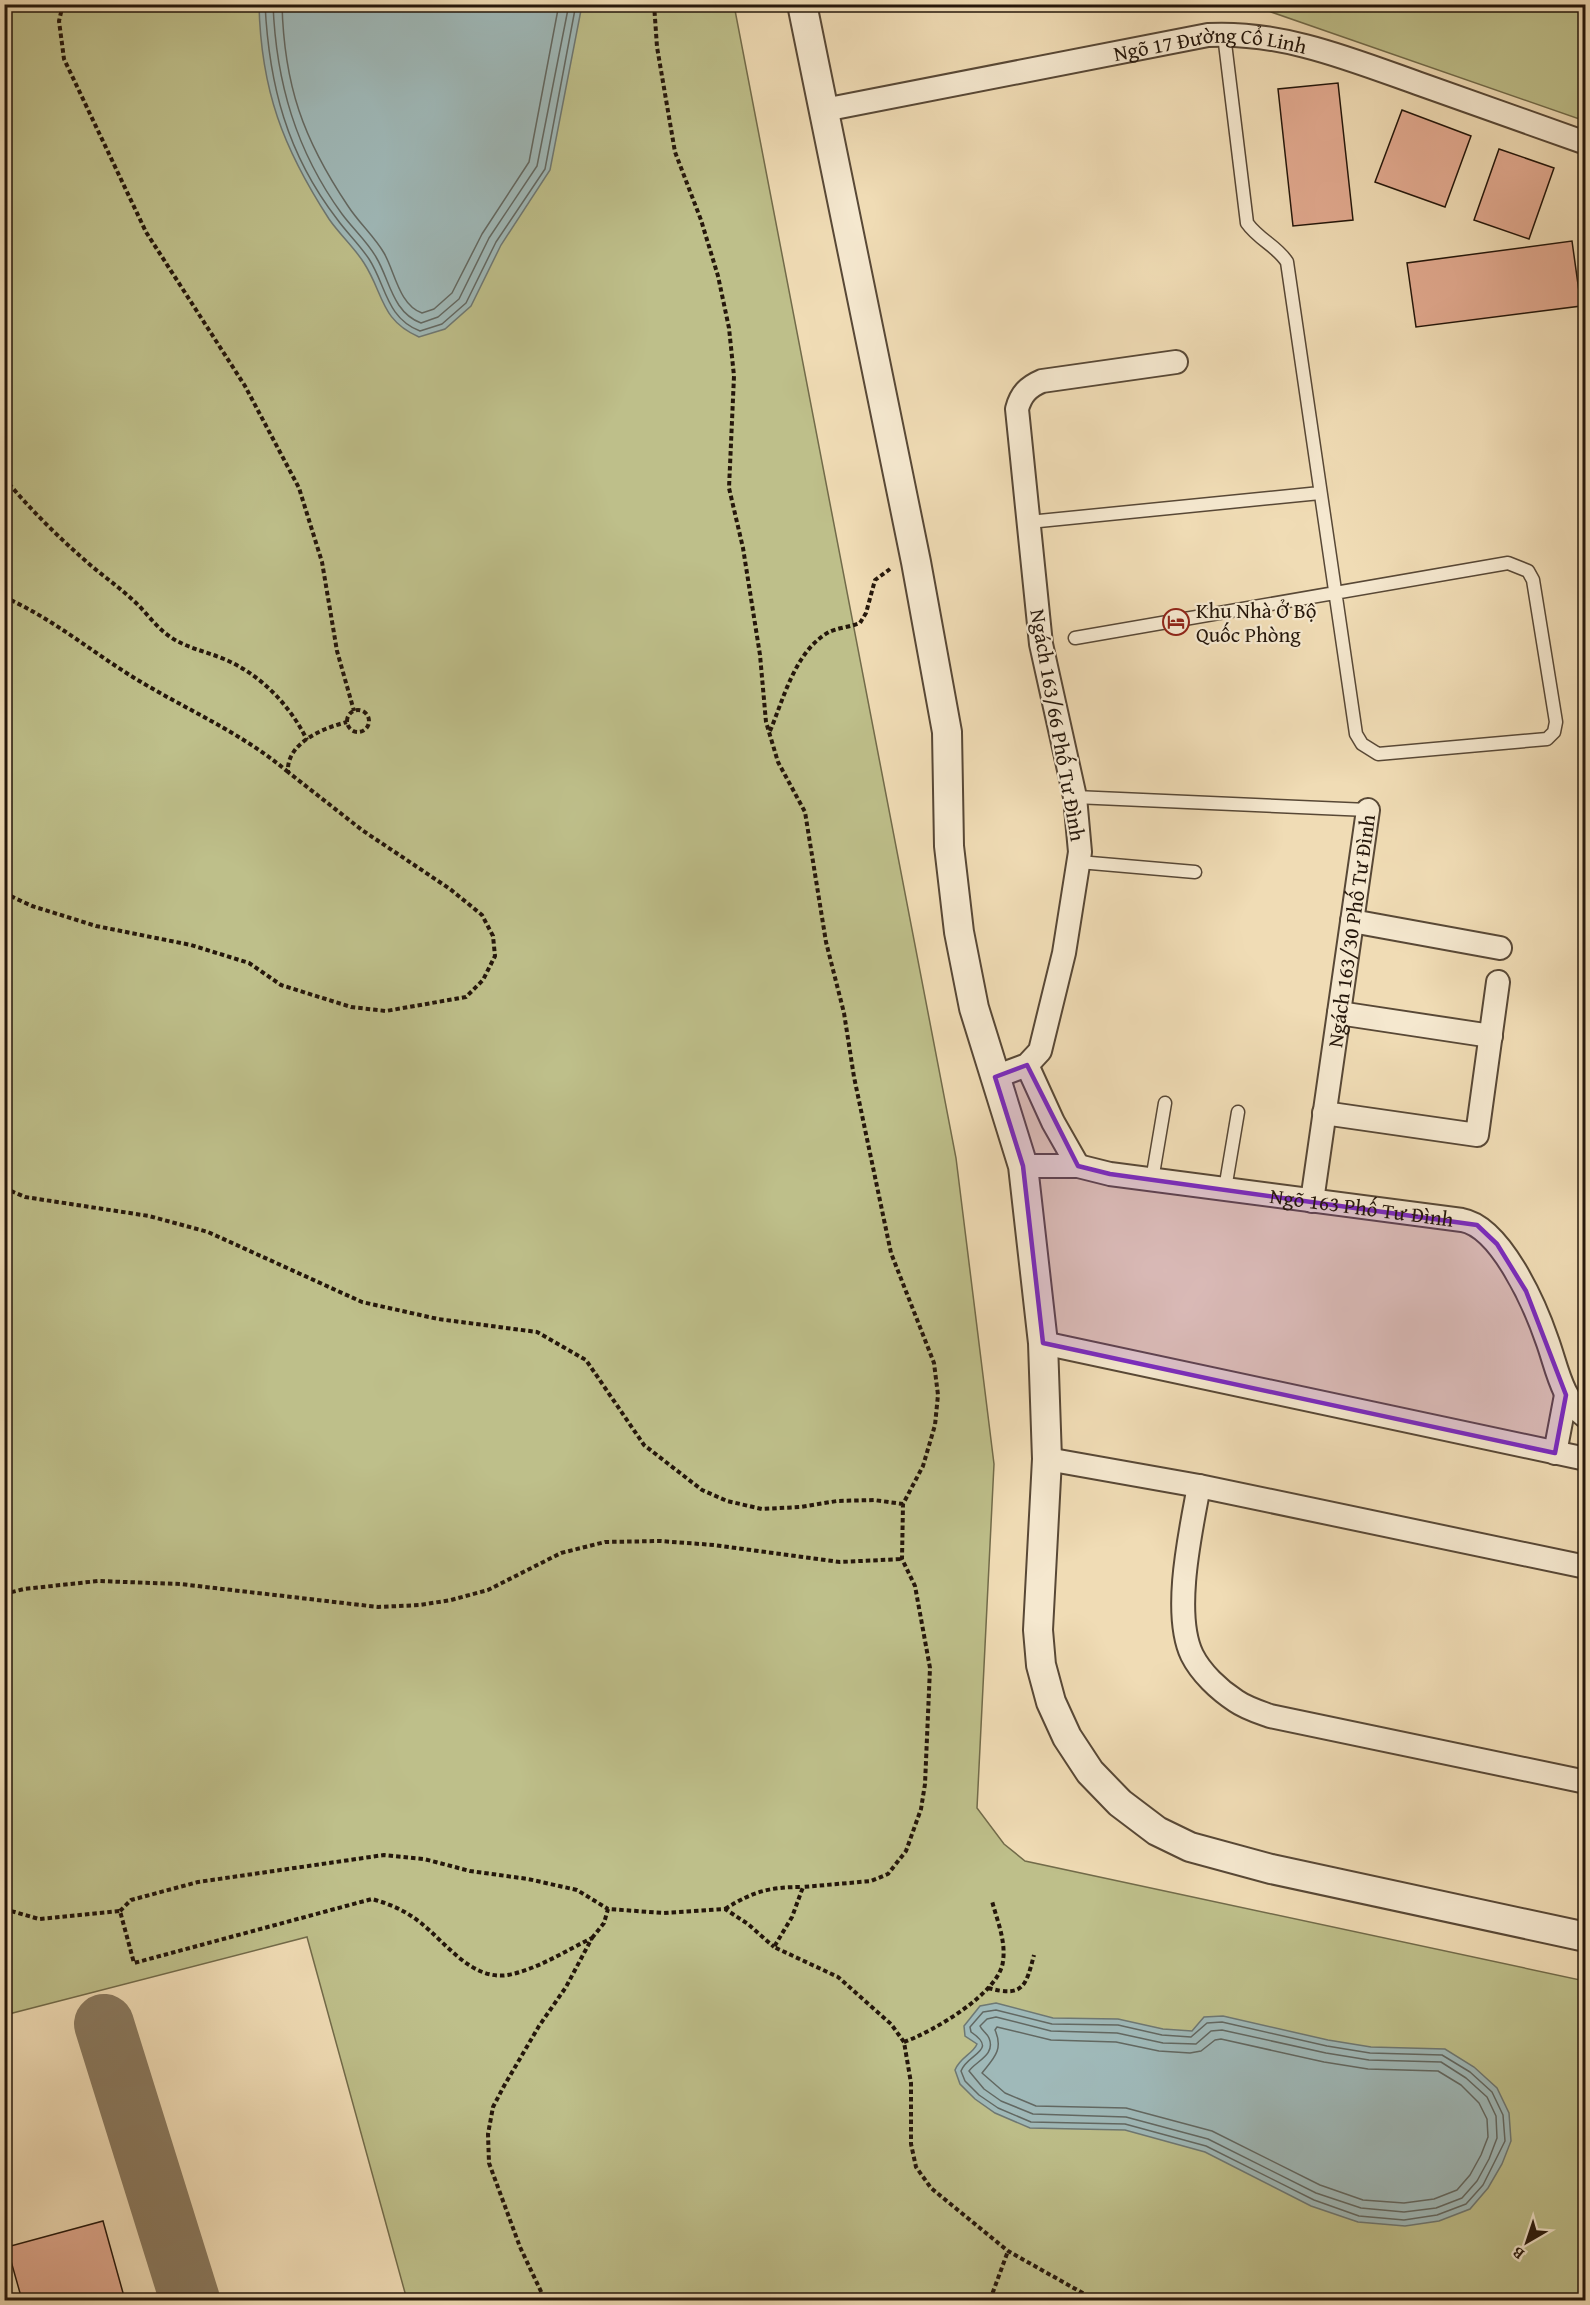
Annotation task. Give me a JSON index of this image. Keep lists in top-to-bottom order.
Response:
{
  "streets": {
    "street": [
      "Ngõ 17 Đường Cổ Linh",
      "Ngách 163/66 Phố Tư Đình",
      "Ngách 163/30 Phố Tư Đình",
      "Ngõ 163 Phố Tư Đình"
    ]
  },
  "crossings": [
    ["Ngách 163/66 Phố Tư Đình", "Ngách 163/30 Phố Tư Đình"],
    ["Ngách 163/30 Phố Tư Đình", "Ngõ 163 Phố Tư Đình"]
  ],
  "places": {
    "hotel": ["Khu Nhà Ở Bộ Quốc Phòng"]
  },
  "north": "bottom left"
}
